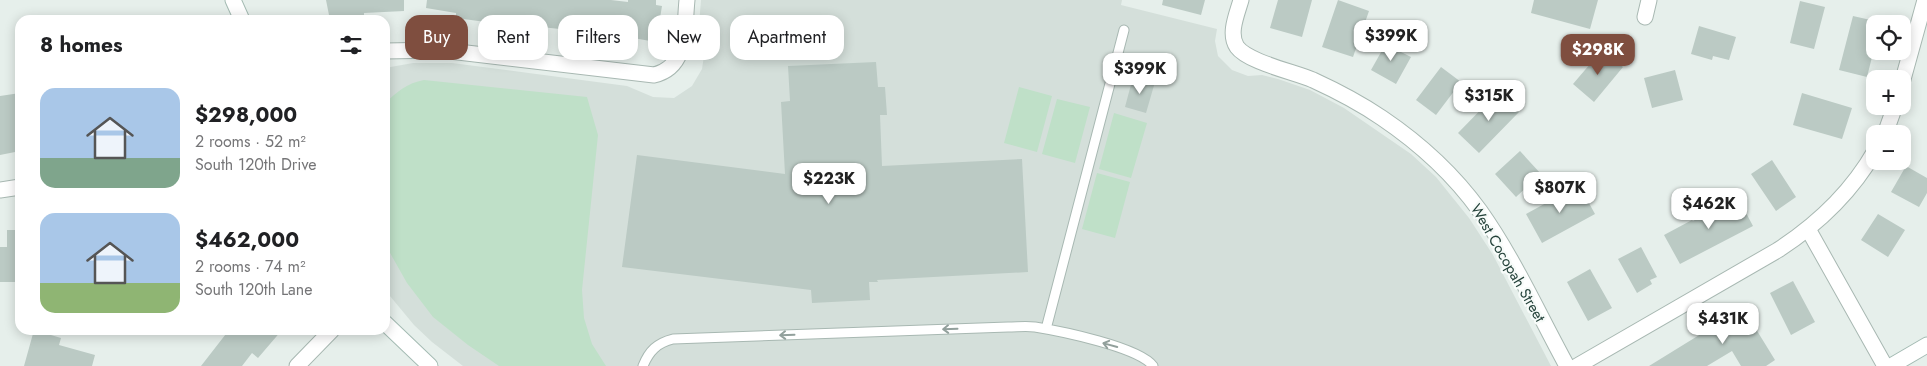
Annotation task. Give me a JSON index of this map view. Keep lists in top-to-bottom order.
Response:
{
  "streets": {
    "street": ["West Cocopah Street"]
  },
  "page": {
    "map_buttons": ["+", "−"],
    "chip": [
      "Buy",
      "Rent",
      "Filters",
      "New",
      "Apartment"
    ],
    "heading": "8 homes",
    "price": [
      "$399K",
      "$298K",
      "$399K",
      "$315K",
      "$223K",
      "$807K",
      "$462K",
      "$431K"
    ],
    "list": [
      {
        "name": "$298,000",
        "note": "2 rooms · 52 m² · South 120th Drive"
      },
      {
        "name": "$462,000",
        "note": "2 rooms · 74 m² · South 120th Lane"
      }
    ]
  }
}
